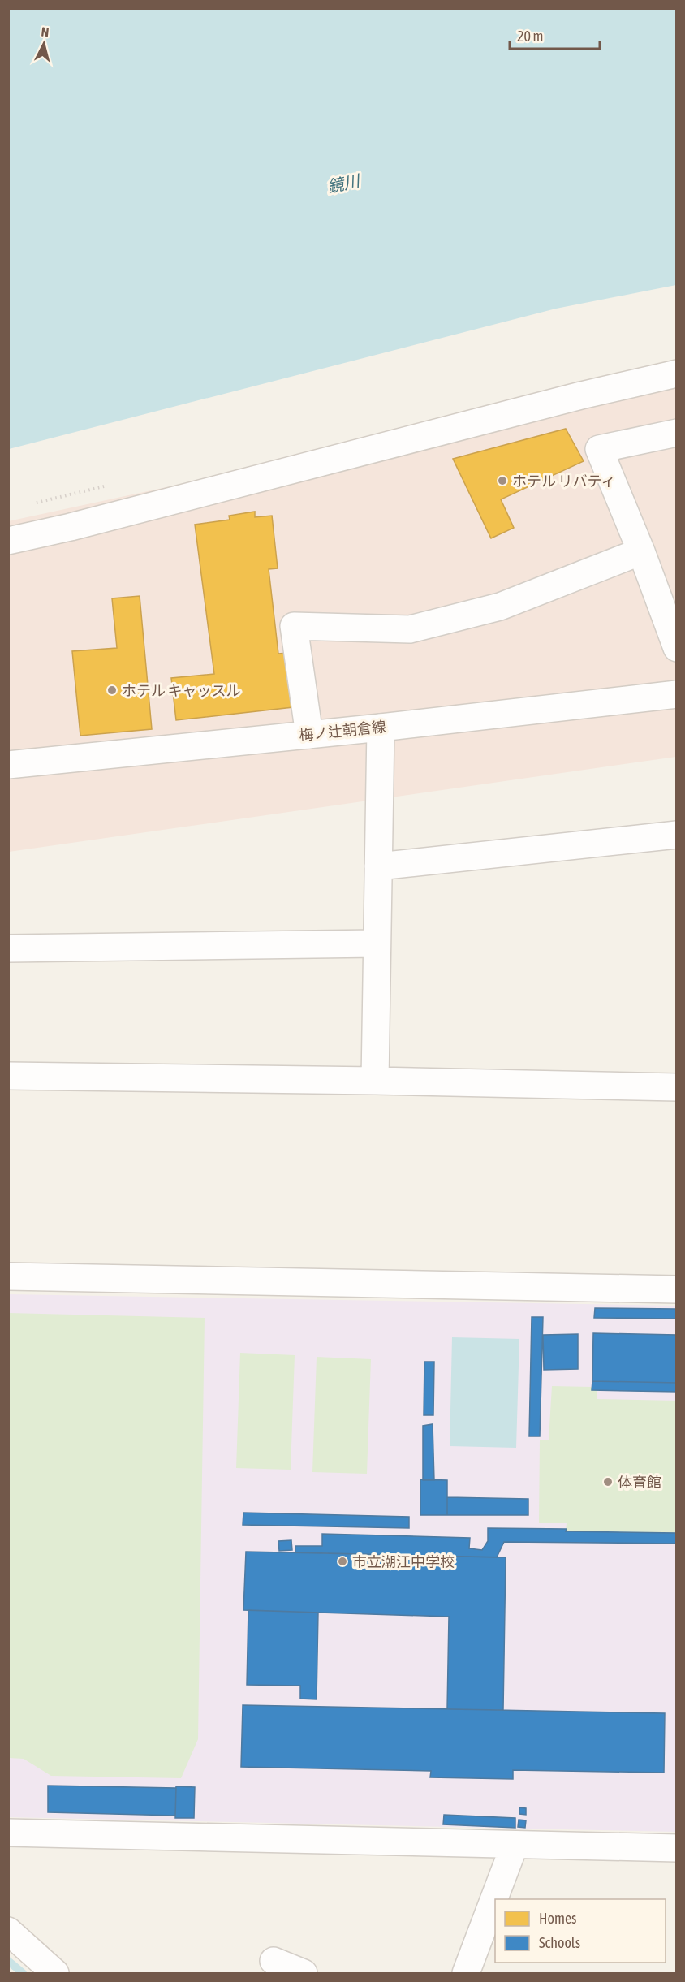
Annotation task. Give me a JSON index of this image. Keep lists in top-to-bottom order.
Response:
{
  "streets": {
    "street": ["梅ノ辻朝倉線"]
  },
  "water": ["鏡川"],
  "places": [
    "ホテル リバティ",
    "ホテル キャッスル",
    "体育館",
    "市立潮江中学校"
  ],
  "legend": ["Homes", "Schools"],
  "scale_bar": "20 m",
  "north": "top"
}
